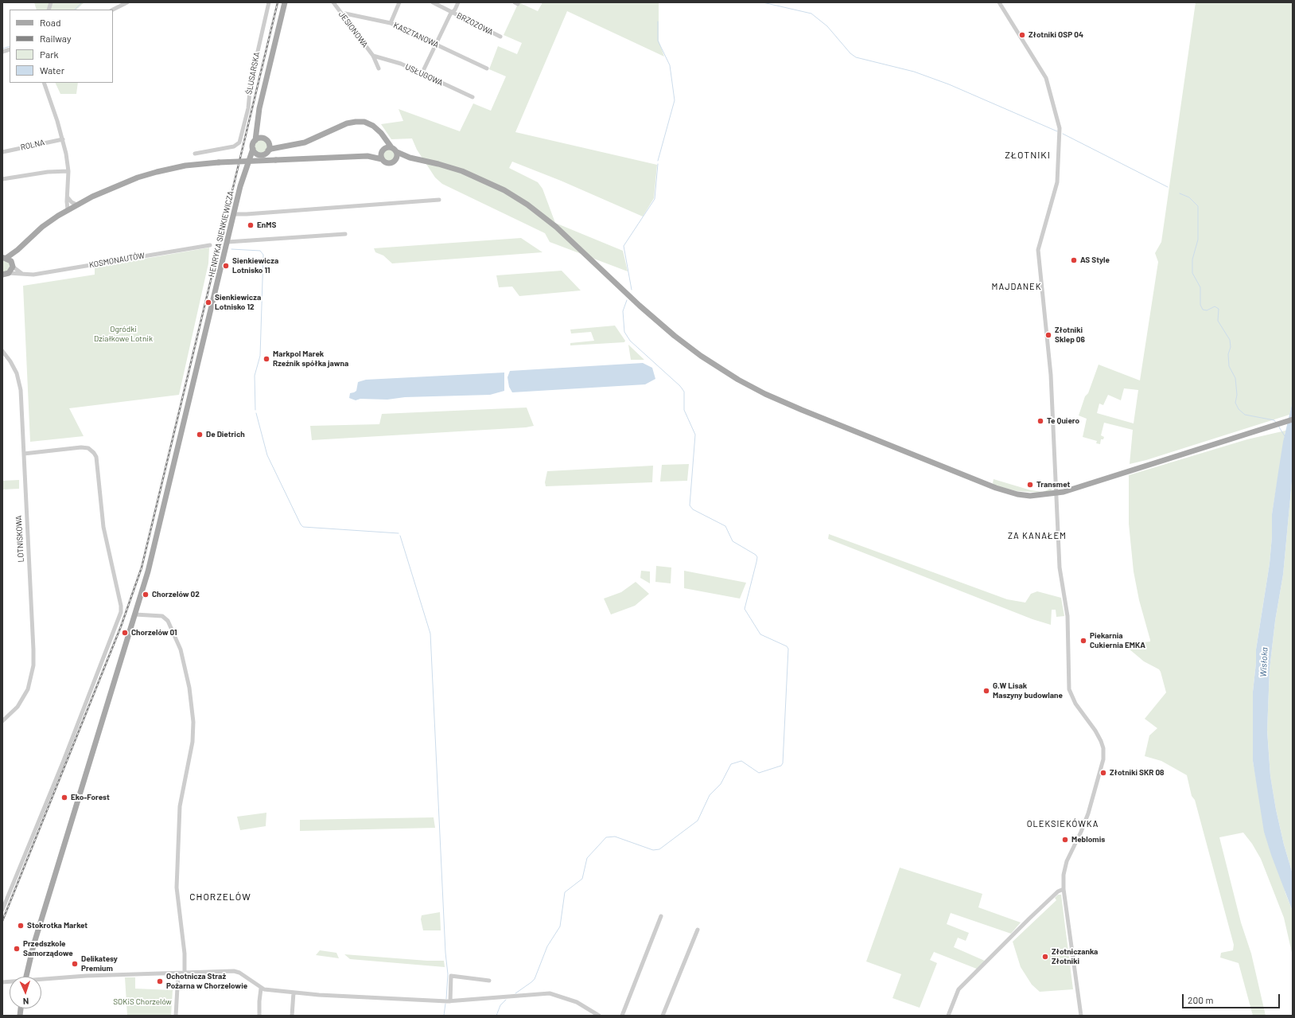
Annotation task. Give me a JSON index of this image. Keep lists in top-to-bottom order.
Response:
{
  "streets": {
    "main road": ["HENRYKA SIENKIEWICZA"],
    "street": [
      "BRZOZOWA",
      "JESIONOWA",
      "KASZTANOWA",
      "ŚLUSARSKA",
      "USŁUGOWA",
      "ROLNA",
      "KOSMONAUTÓW",
      "LOTNISKOWA"
    ]
  },
  "crossings": [
    ["JESIONOWA", "KASZTANOWA"],
    ["JESIONOWA", "USŁUGOWA"]
  ],
  "districts": [
    "ZŁOTNIKI",
    "MAJDANEK",
    "ZA KANAŁEM",
    "OLEKSIEKÓWKA",
    "CHORZELÓW"
  ],
  "water": ["Wisłoka"],
  "parks": ["Ogródki Działkowe Lotnik", "SOKiS Chorzelów"],
  "places": [
    "Złotniki OSP 04",
    "EnMS",
    "AS Style",
    "Sienkiewicza Lotnisko 11",
    "Sienkiewicza Lotnisko 12",
    "Złotniki Sklep 06",
    "Markpol Marek Rzeźnik spółka jawna",
    "Te Quiero",
    "De Dietrich",
    "Transmet",
    "Chorzelów 02",
    "Chorzelów 01",
    "Piekarnia Cukiernia EMKA",
    "G.W Lisak Maszyny budowlane",
    "Złotniki SKR 08",
    "Eko-Forest",
    "Meblomis",
    "Stokrotka Market",
    "Przedszkole Samorządowe",
    "Złotniczanka Złotniki",
    "Delikatesy Premium",
    "Ochotnicza Straż Pożarna w Chorzelowie"
  ],
  "legend": [
    "Road",
    "Railway",
    "Park",
    "Water"
  ],
  "scale_bar": "200 m",
  "north": "bottom"
}
